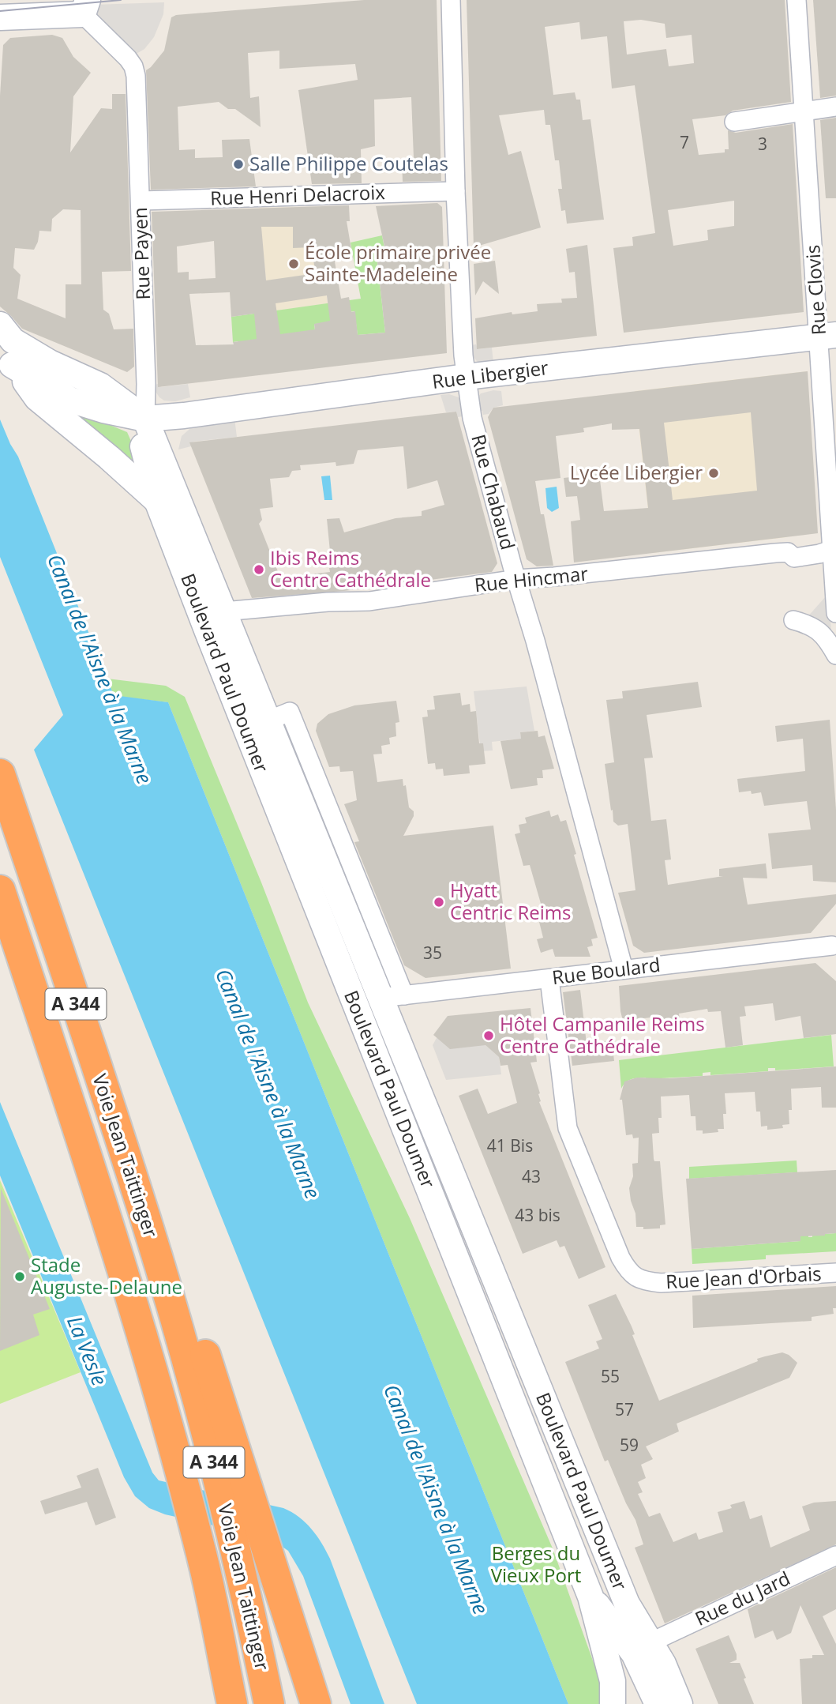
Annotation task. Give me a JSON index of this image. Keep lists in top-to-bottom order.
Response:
{
  "streets": {
    "highway": ["A 344", "Voie Jean Taittinger"],
    "main road": ["Rue Libergier", "Boulevard Paul Doumer"],
    "street": [
      "Rue Henri Delacroix",
      "Rue Payen",
      "Rue Clovis",
      "Rue Chabaud",
      "Rue Hincmar",
      "Rue Boulard",
      "Rue Jean d'Orbais",
      "Rue du Jard"
    ]
  },
  "crossings": [
    ["Rue Henri Delacroix", "Rue Payen"],
    ["Rue Henri Delacroix", "Rue Chabaud"],
    ["Rue Payen", "Rue Libergier"],
    ["Rue Payen", "Boulevard Paul Doumer"],
    ["Rue Clovis", "Rue Libergier"],
    ["Rue Clovis", "Rue Hincmar"],
    ["Rue Libergier", "Rue Chabaud"],
    ["Rue Libergier", "Boulevard Paul Doumer"],
    ["Rue Chabaud", "Rue Hincmar"],
    ["Rue Chabaud", "Rue Boulard"],
    ["Rue Hincmar", "Boulevard Paul Doumer"],
    ["Boulevard Paul Doumer", "Rue Boulard"],
    ["Boulevard Paul Doumer", "Rue du Jard"],
    ["Rue Boulard", "Rue Jean d'Orbais"]
  ],
  "water": ["Canal de l'Aisne à la Marne", "La Vesle"],
  "parks": ["Berges du Vieux Port"],
  "places": [
    "Salle Philippe Coutelas",
    "École primaire privée Sainte-Madeleine",
    "Lycée Libergier",
    "Ibis Reims Centre Cathédrale",
    "Hyatt Centric Reims",
    "Hôtel Campanile Reims Centre Cathédrale",
    "Stade Auguste-Delaune"
  ],
  "house_numbers": [
    "7",
    "3",
    "35",
    "41 Bis",
    "43",
    "43 bis",
    "55",
    "57",
    "59"
  ]
}
